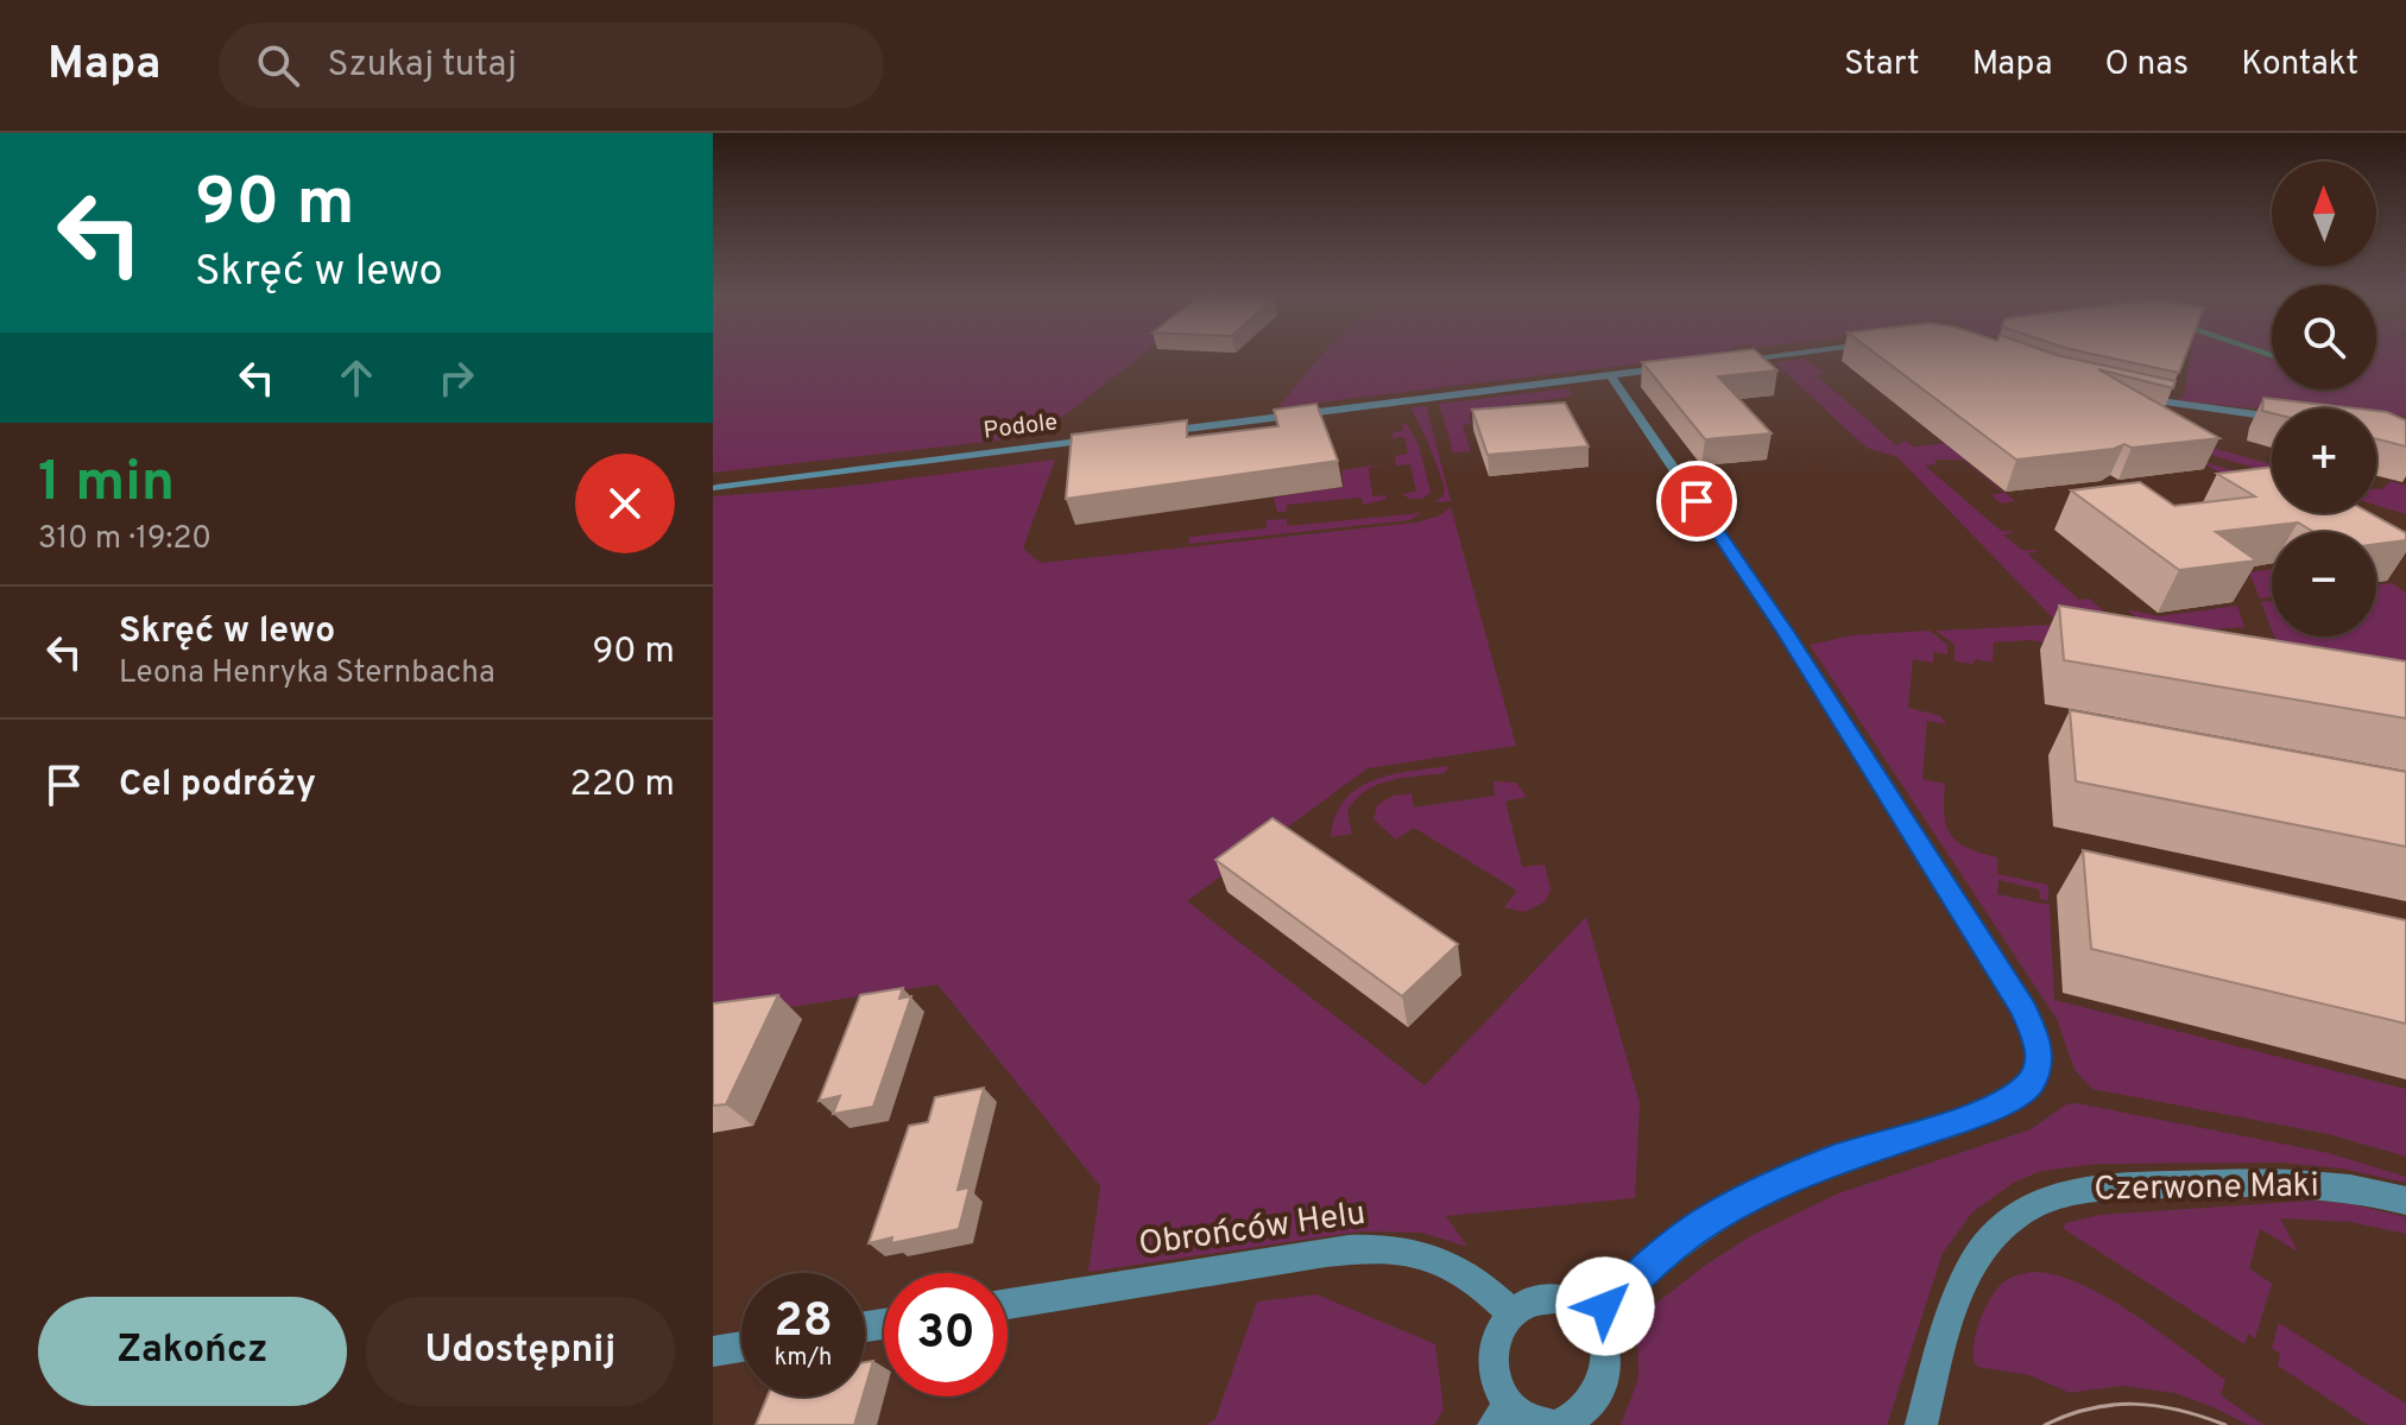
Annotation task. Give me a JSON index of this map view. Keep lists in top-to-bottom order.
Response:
{
  "streets": {
    "street": ["Podole", "Czerwone Maki", "Obrońców Helu"]
  },
  "north": "top",
  "page": {
    "header": "Mapa",
    "search": "Szukaj tutaj",
    "nav": [
      "Start",
      "Mapa",
      "O nas",
      "Kontakt"
    ],
    "turn": ["90 m", "Skręć w lewo"],
    "map_buttons": ["+", "−"],
    "heading": ["1 min", "310 m · 19:20"],
    "list": [
      {
        "name": "Skręć w lewo",
        "note": "Leona Henryka Sternbacha",
        "value": "90 m"
      },
      {
        "name": "Cel podróży",
        "value": "220 m"
      }
    ],
    "speed": "28 km/h",
    "limit": "30",
    "buttons": ["Zakończ", "Udostępnij"]
  }
}
